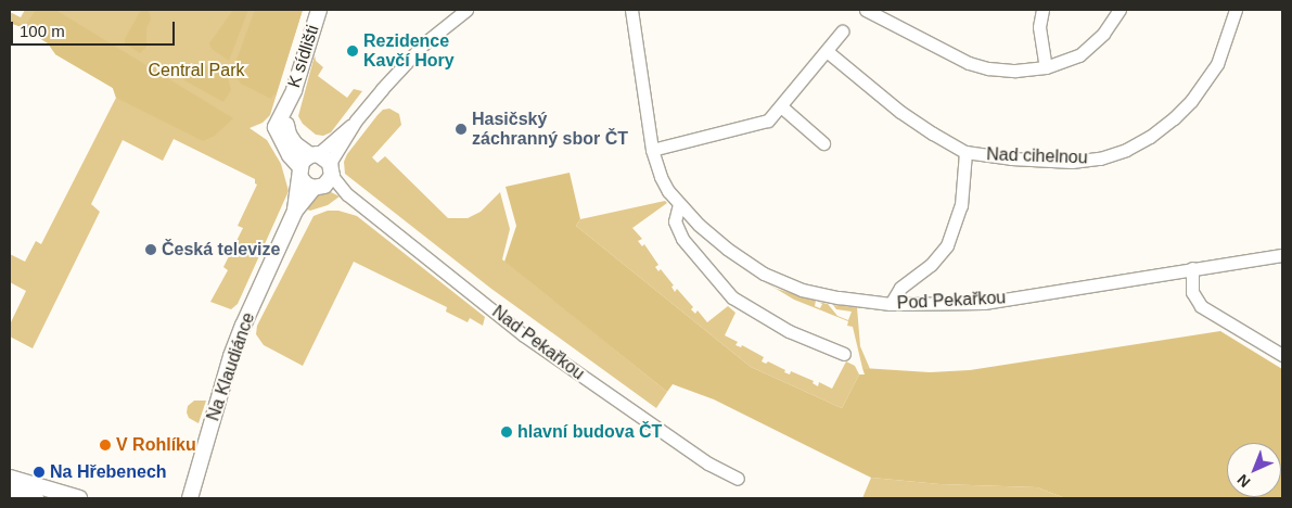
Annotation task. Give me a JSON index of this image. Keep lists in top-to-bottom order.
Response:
{
  "streets": {
    "street": [
      "K sídlišti",
      "Nad cihelnou",
      "Pod Pekařkou",
      "Nad Pekařkou",
      "Na Klaudiánce"
    ]
  },
  "crossings": [
    ["K sídlišti", "Nad Pekařkou"],
    ["K sídlišti", "Na Klaudiánce"],
    ["Nad Pekařkou", "Na Klaudiánce"]
  ],
  "parks": ["Central Park"],
  "places": [
    "Rezidence Kavčí Hory",
    "Hasičský záchranný sbor ČT",
    "Česká televize",
    "hlavní budova ČT",
    "V Rohlíku",
    "Na Hřebenech"
  ],
  "scale_bar": "100 m",
  "north": "bottom left"
}
